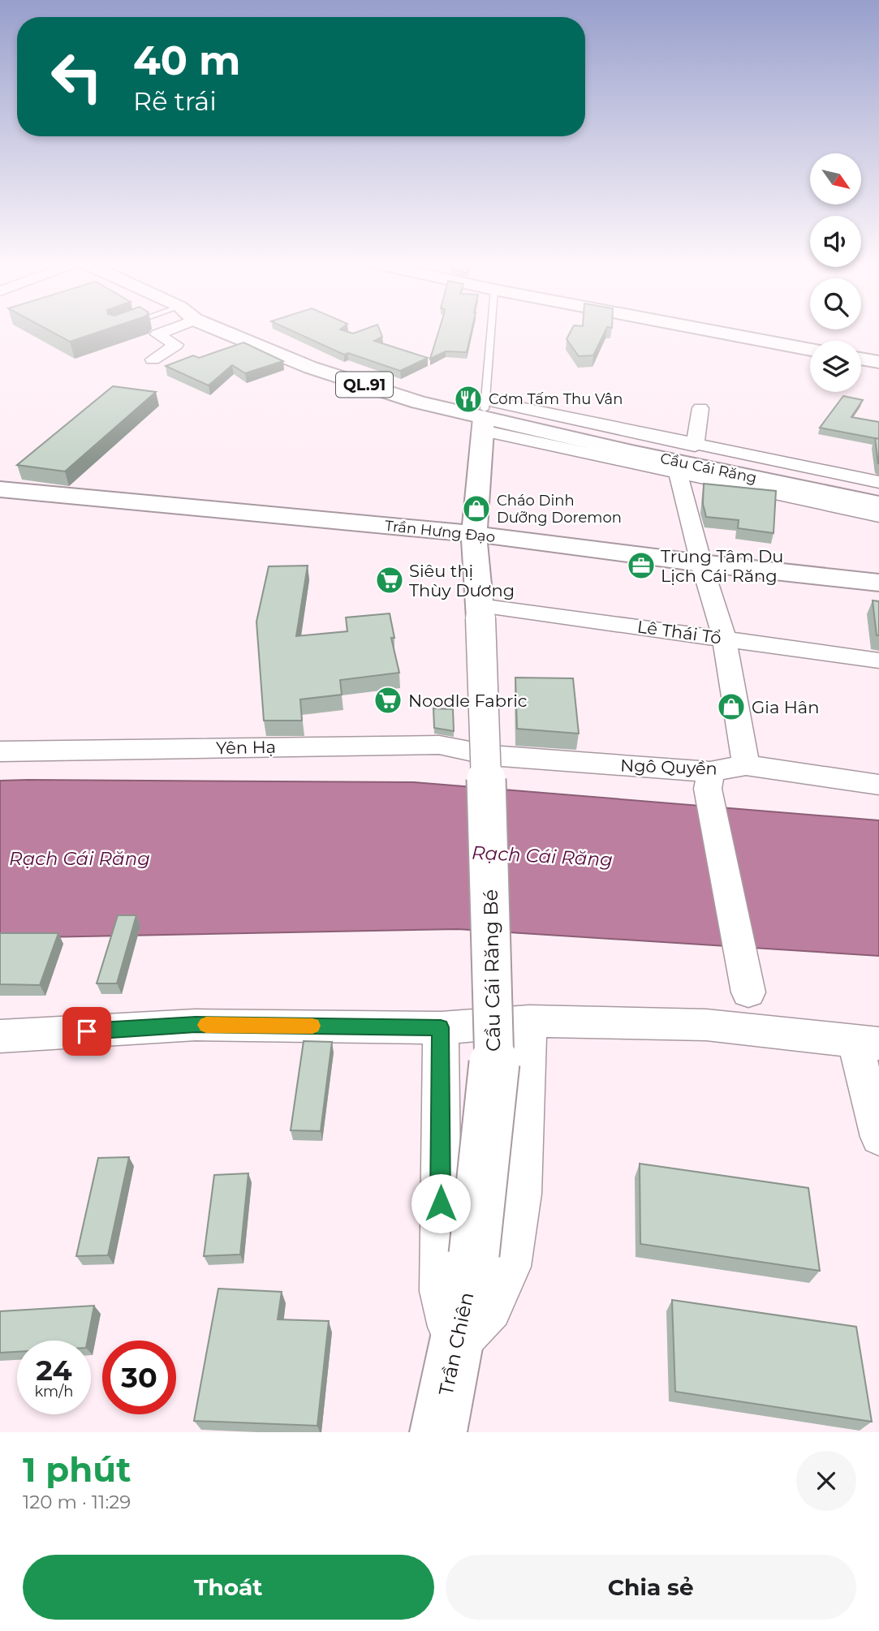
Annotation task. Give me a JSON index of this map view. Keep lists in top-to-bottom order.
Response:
{
  "streets": {
    "main road": [
      "QL.91",
      "Cầu Cái Răng",
      "Trần Hưng Đạo",
      "Cầu Cái Răng Bé",
      "Trần Chiên"
    ],
    "street": ["Lê Thái Tổ", "Yên Hạ", "Ngô Quyền"]
  },
  "crossings": [
    ["QL.91", "Cầu Cái Răng"],
    ["QL.91", "Cầu Cái Răng Bé"],
    ["Trần Hưng Đạo", "Cầu Cái Răng Bé"],
    ["Lê Thái Tổ", "Cầu Cái Răng Bé"],
    ["Yên Hạ", "Ngô Quyền"],
    ["Cầu Cái Răng Bé", "Trần Chiên"]
  ],
  "water": ["Rạch Cái Răng"],
  "places": {
    "restaurant": ["Cơm Tấm Thu Vân"],
    "shop": ["Cháo Dinh Dưỡng Doremon", "Gia Hân"],
    "office": ["Trung Tâm Du Lịch Cái Răng"],
    "supermarket": ["Siêu thị Thùy Dương", "Noodle Fabric"]
  },
  "north": "bottom right",
  "page": {
    "turn": ["40 m", "Rẽ trái"],
    "speed": "24 km/h",
    "limit": "30",
    "heading": ["1 phút", "120 m · 11:29"],
    "buttons": ["Thoát", "Chia sẻ"]
  }
}
